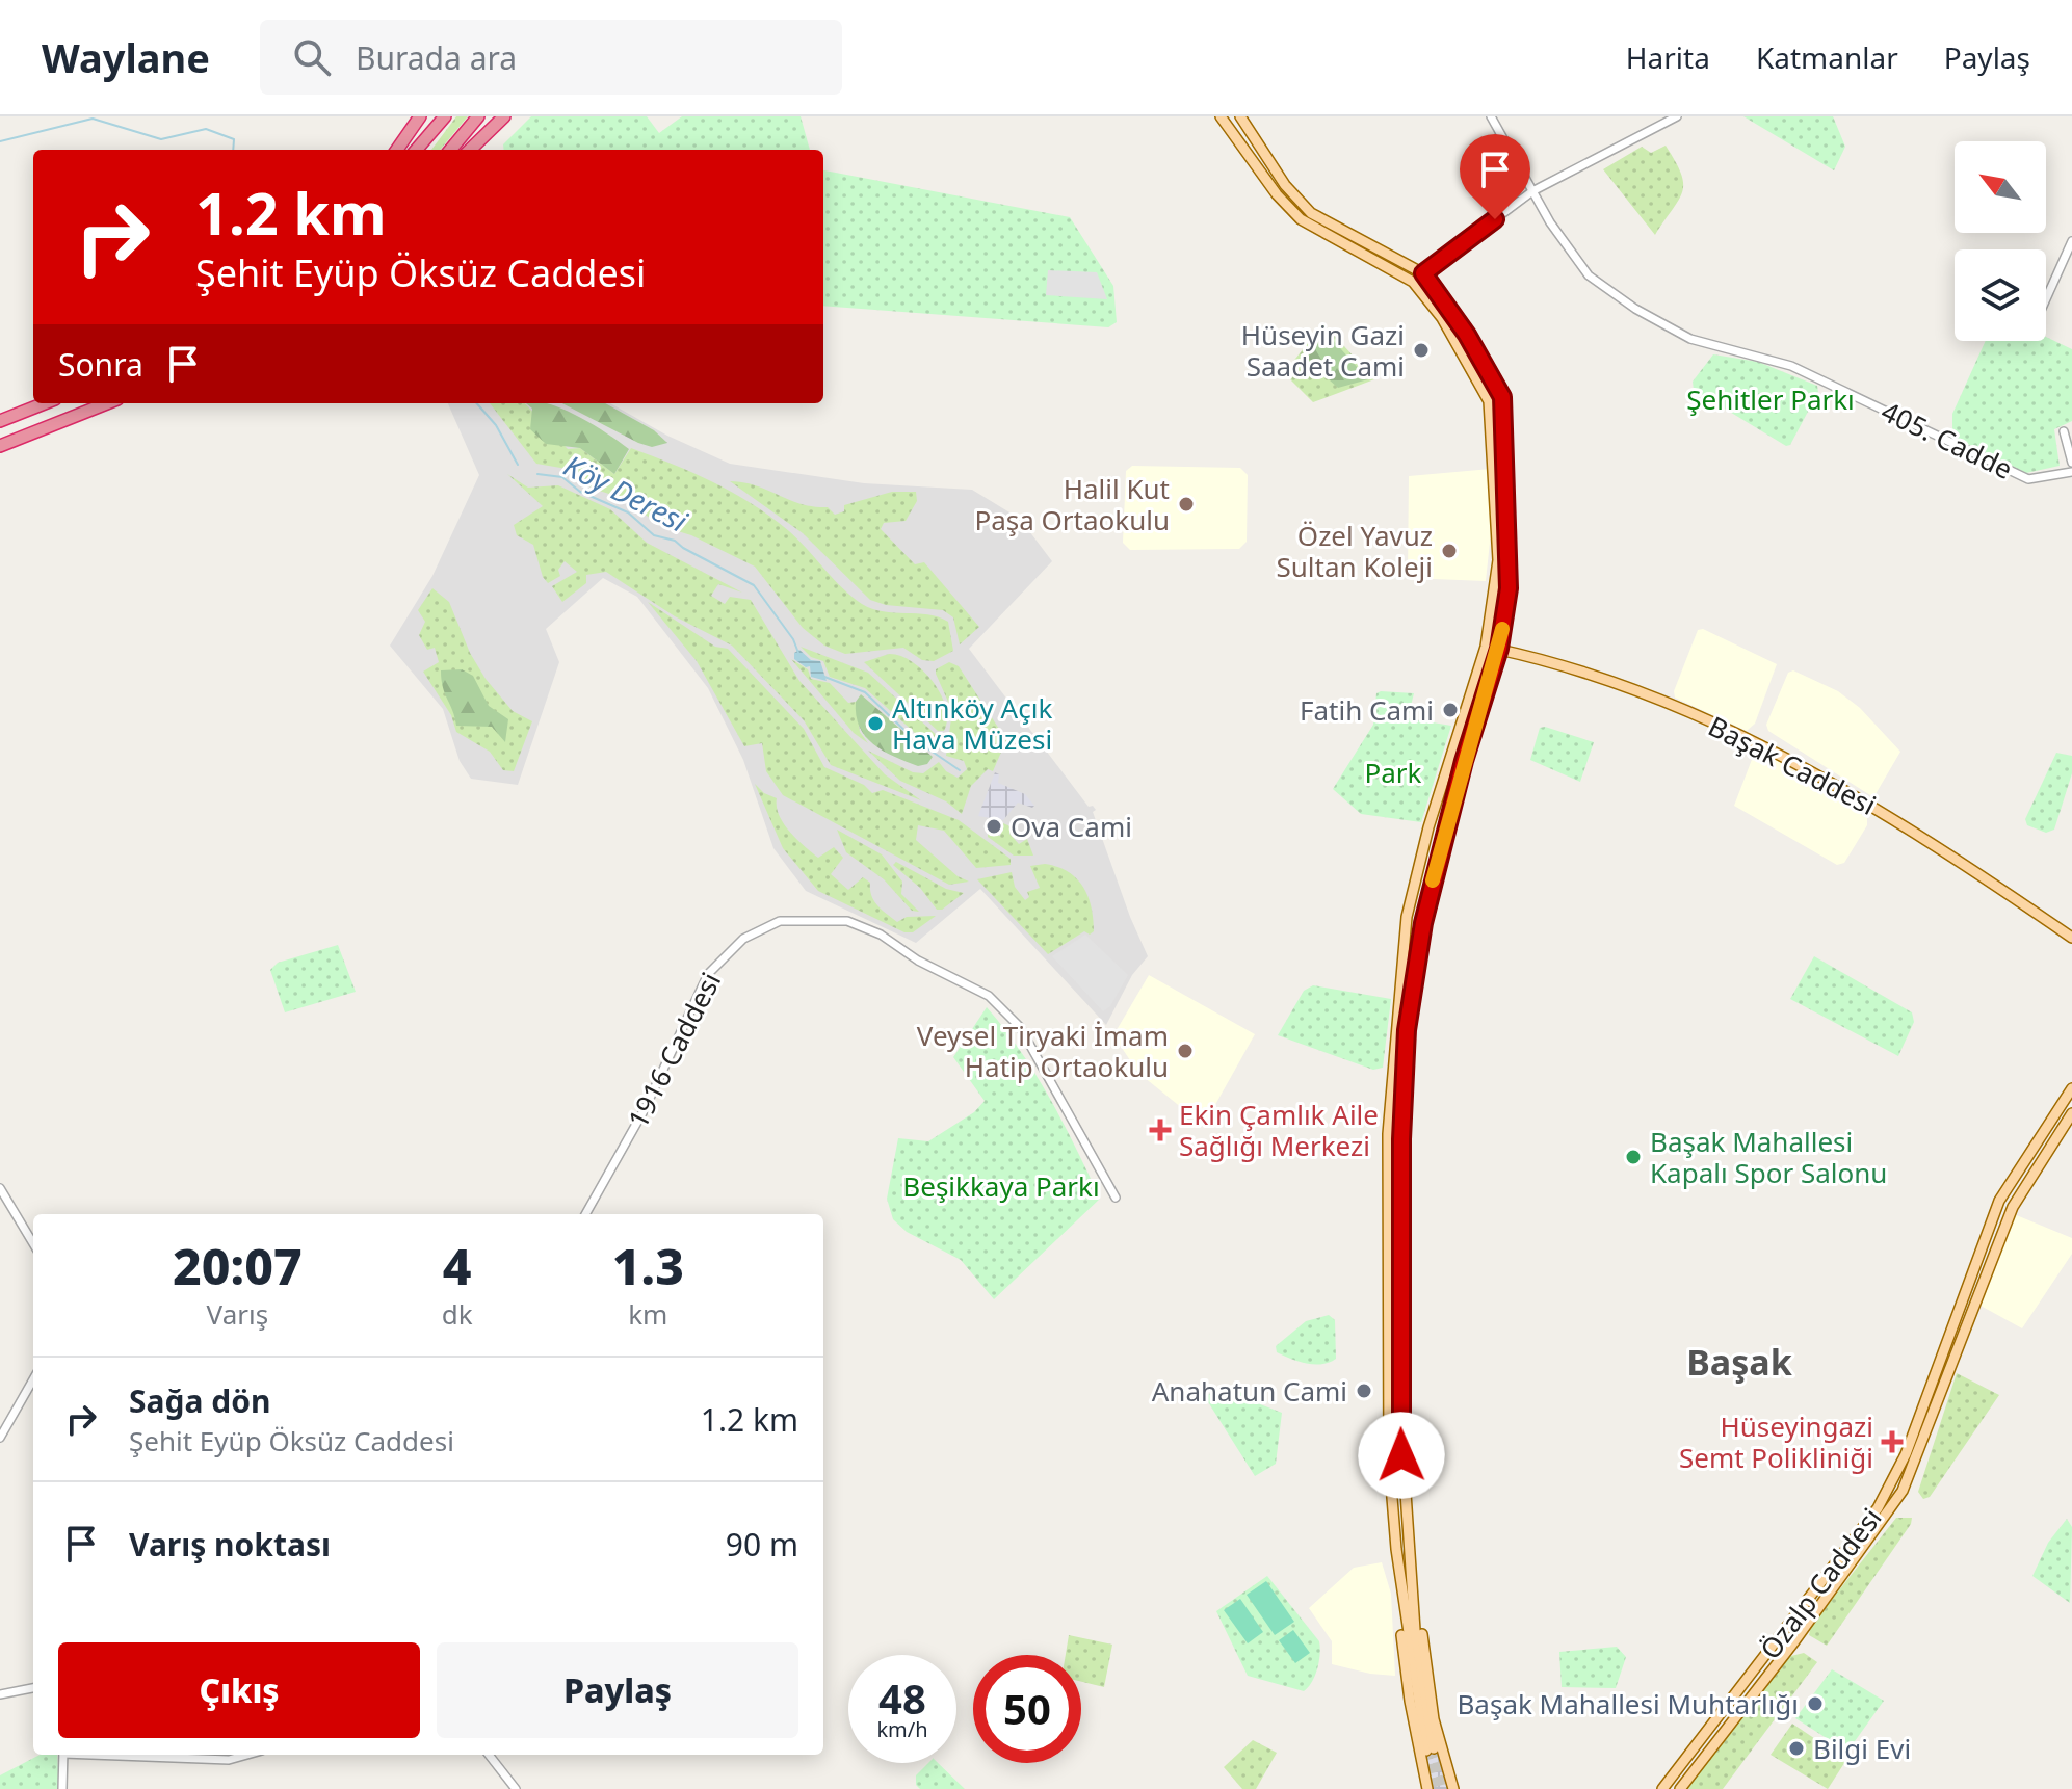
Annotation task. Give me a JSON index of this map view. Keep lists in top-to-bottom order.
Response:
{
  "streets": {
    "main road": ["Başak Caddesi", "Özalp Caddesi"],
    "street": ["405. Cadde", "1916 Caddesi"]
  },
  "districts": ["Başak"],
  "water": ["Köy Deresi"],
  "parks": ["Şehitler Parkı", "Park", "Beşikkaya Parkı"],
  "places": {
    "other": [
      "Hüseyin Gazi Saadet Cami",
      "Halil Kut Paşa Ortaokulu",
      "Özel Yavuz Sultan Koleji",
      "Fatih Cami",
      "Altınköy Açık Hava Müzesi",
      "Ova Cami",
      "Veysel Tiryaki İmam Hatip Ortaokulu",
      "Başak Mahallesi Kapalı Spor Salonu",
      "Anahatun Cami",
      "Başak Mahallesi Muhtarlığı",
      "Bilgi Evi"
    ],
    "health": ["Ekin Çamlık Aile Sağlığı Merkezi", "Hüseyingazi Semt Polikliniği"]
  },
  "north": "top left",
  "page": {
    "header": "Waylane",
    "search": "Burada ara",
    "nav": ["Harita", "Katmanlar", "Paylaş"],
    "turn": ["1.2 km", "Şehit Eyüp Öksüz Caddesi"],
    "then": "Sonra",
    "eta": [
      "20:07",
      "Varış",
      "4",
      "dk",
      "1.3",
      "km"
    ],
    "list": [
      {
        "name": "Sağa dön",
        "note": "Şehit Eyüp Öksüz Caddesi",
        "value": "1.2 km"
      },
      {
        "name": "Varış noktası",
        "value": "90 m"
      }
    ],
    "buttons": ["Çıkış", "Paylaş"],
    "speed": "48 km/h",
    "limit": "50"
  }
}
